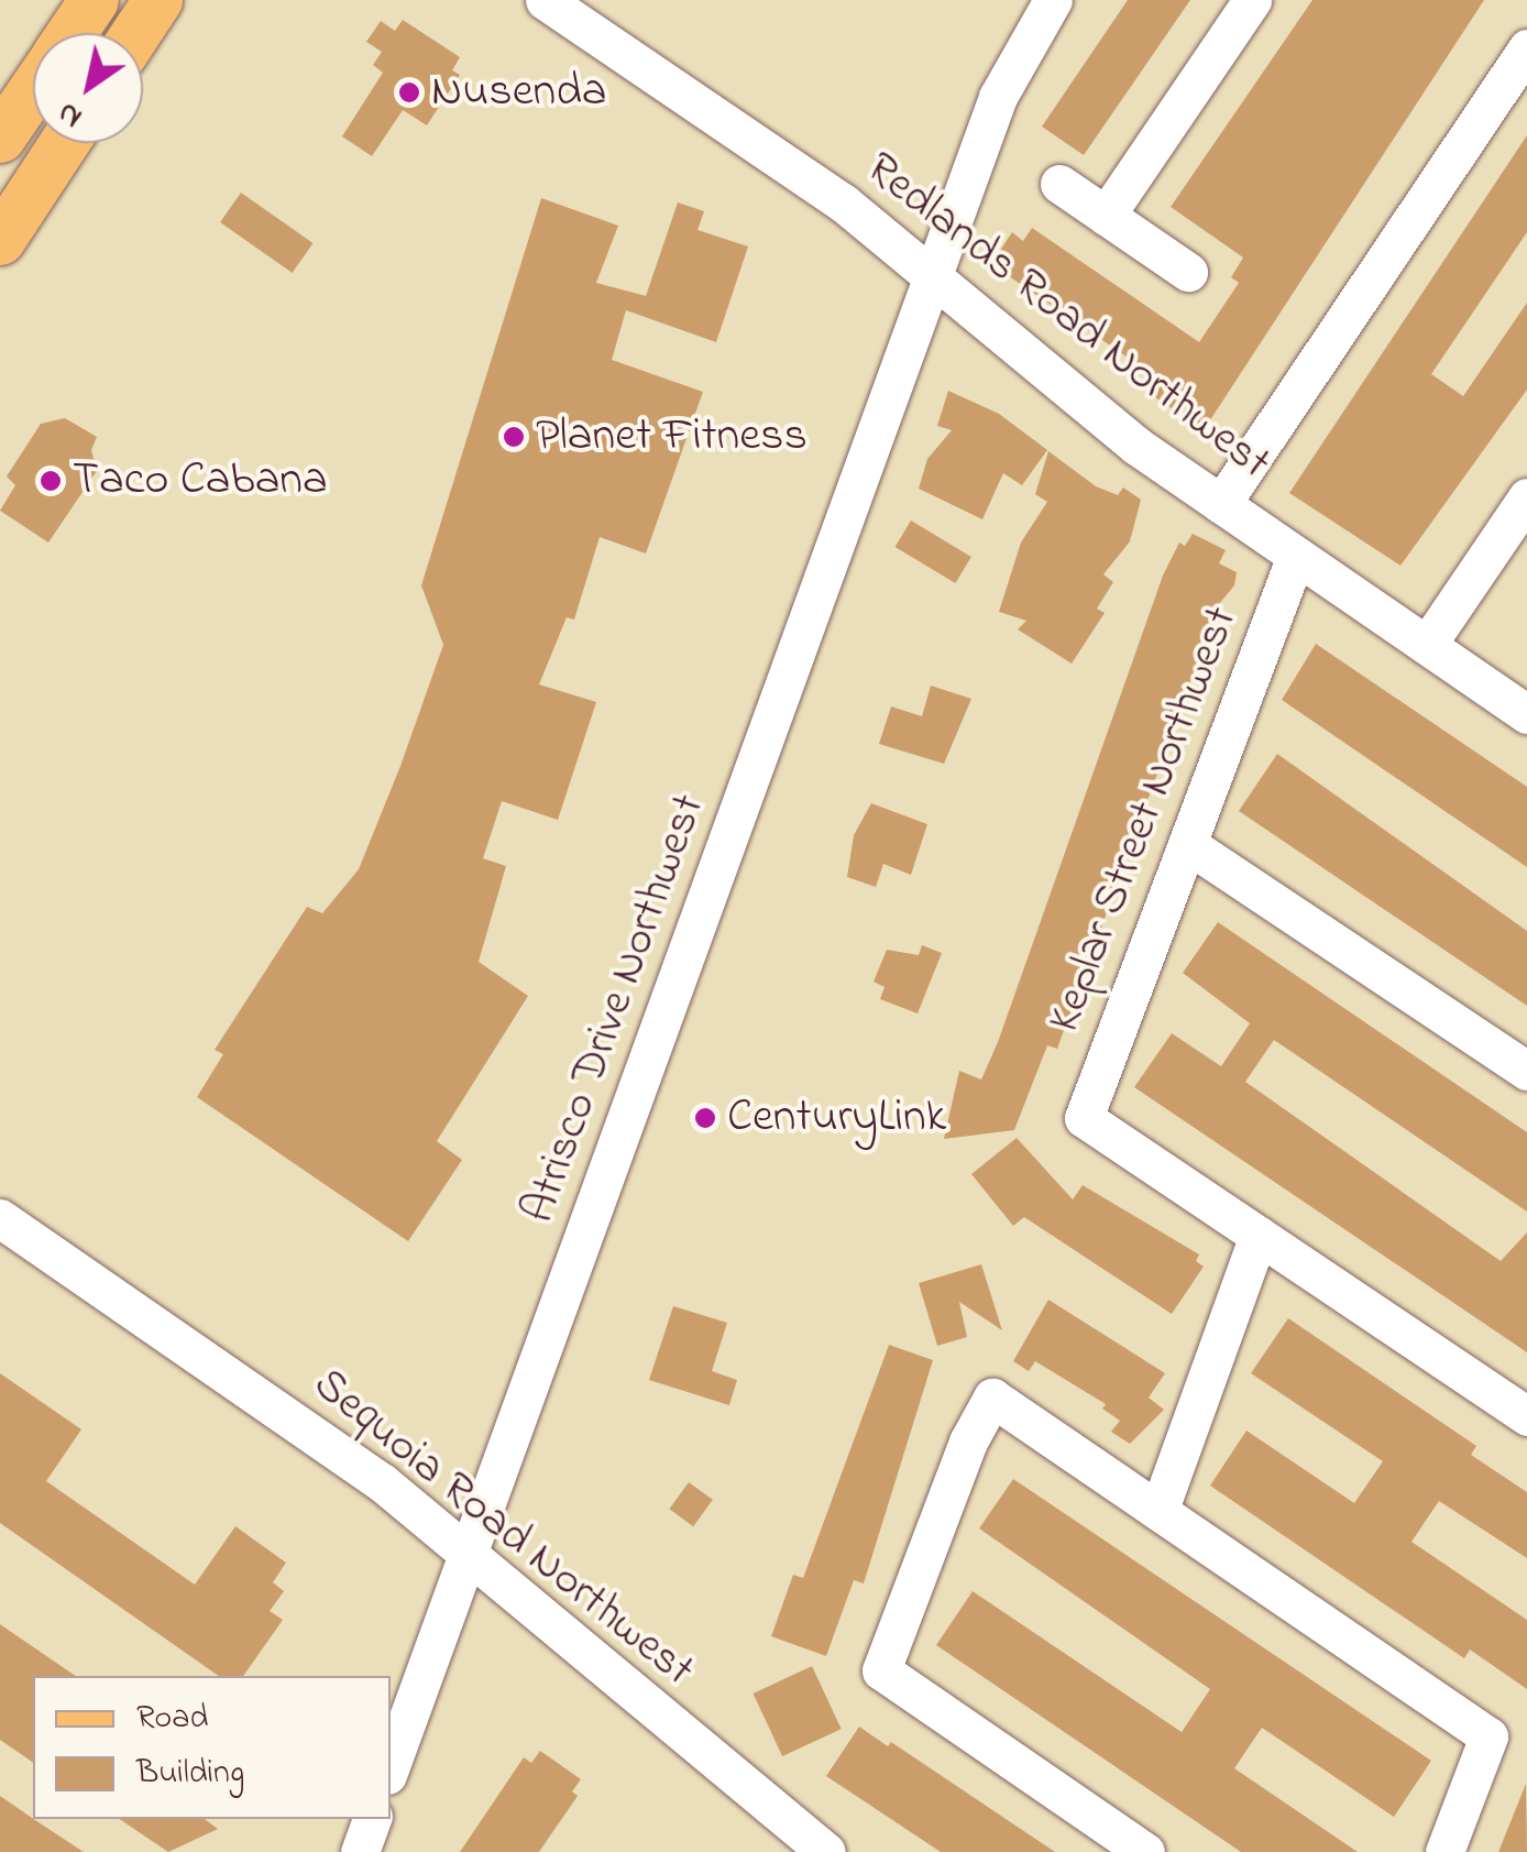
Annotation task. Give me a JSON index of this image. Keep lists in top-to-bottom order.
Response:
{
  "streets": {
    "street": [
      "Redlands Road Northwest",
      "Keplar Street Northwest",
      "Atrisco Drive Northwest",
      "Sequoia Road Northwest"
    ]
  },
  "crossings": [
    ["Redlands Road Northwest", "Keplar Street Northwest"],
    ["Redlands Road Northwest", "Atrisco Drive Northwest"],
    ["Atrisco Drive Northwest", "Sequoia Road Northwest"]
  ],
  "places": [
    "Nusenda",
    "Planet Fitness",
    "Taco Cabana",
    "CenturyLink"
  ],
  "legend": ["Road", "Building"],
  "north": "bottom left"
}
